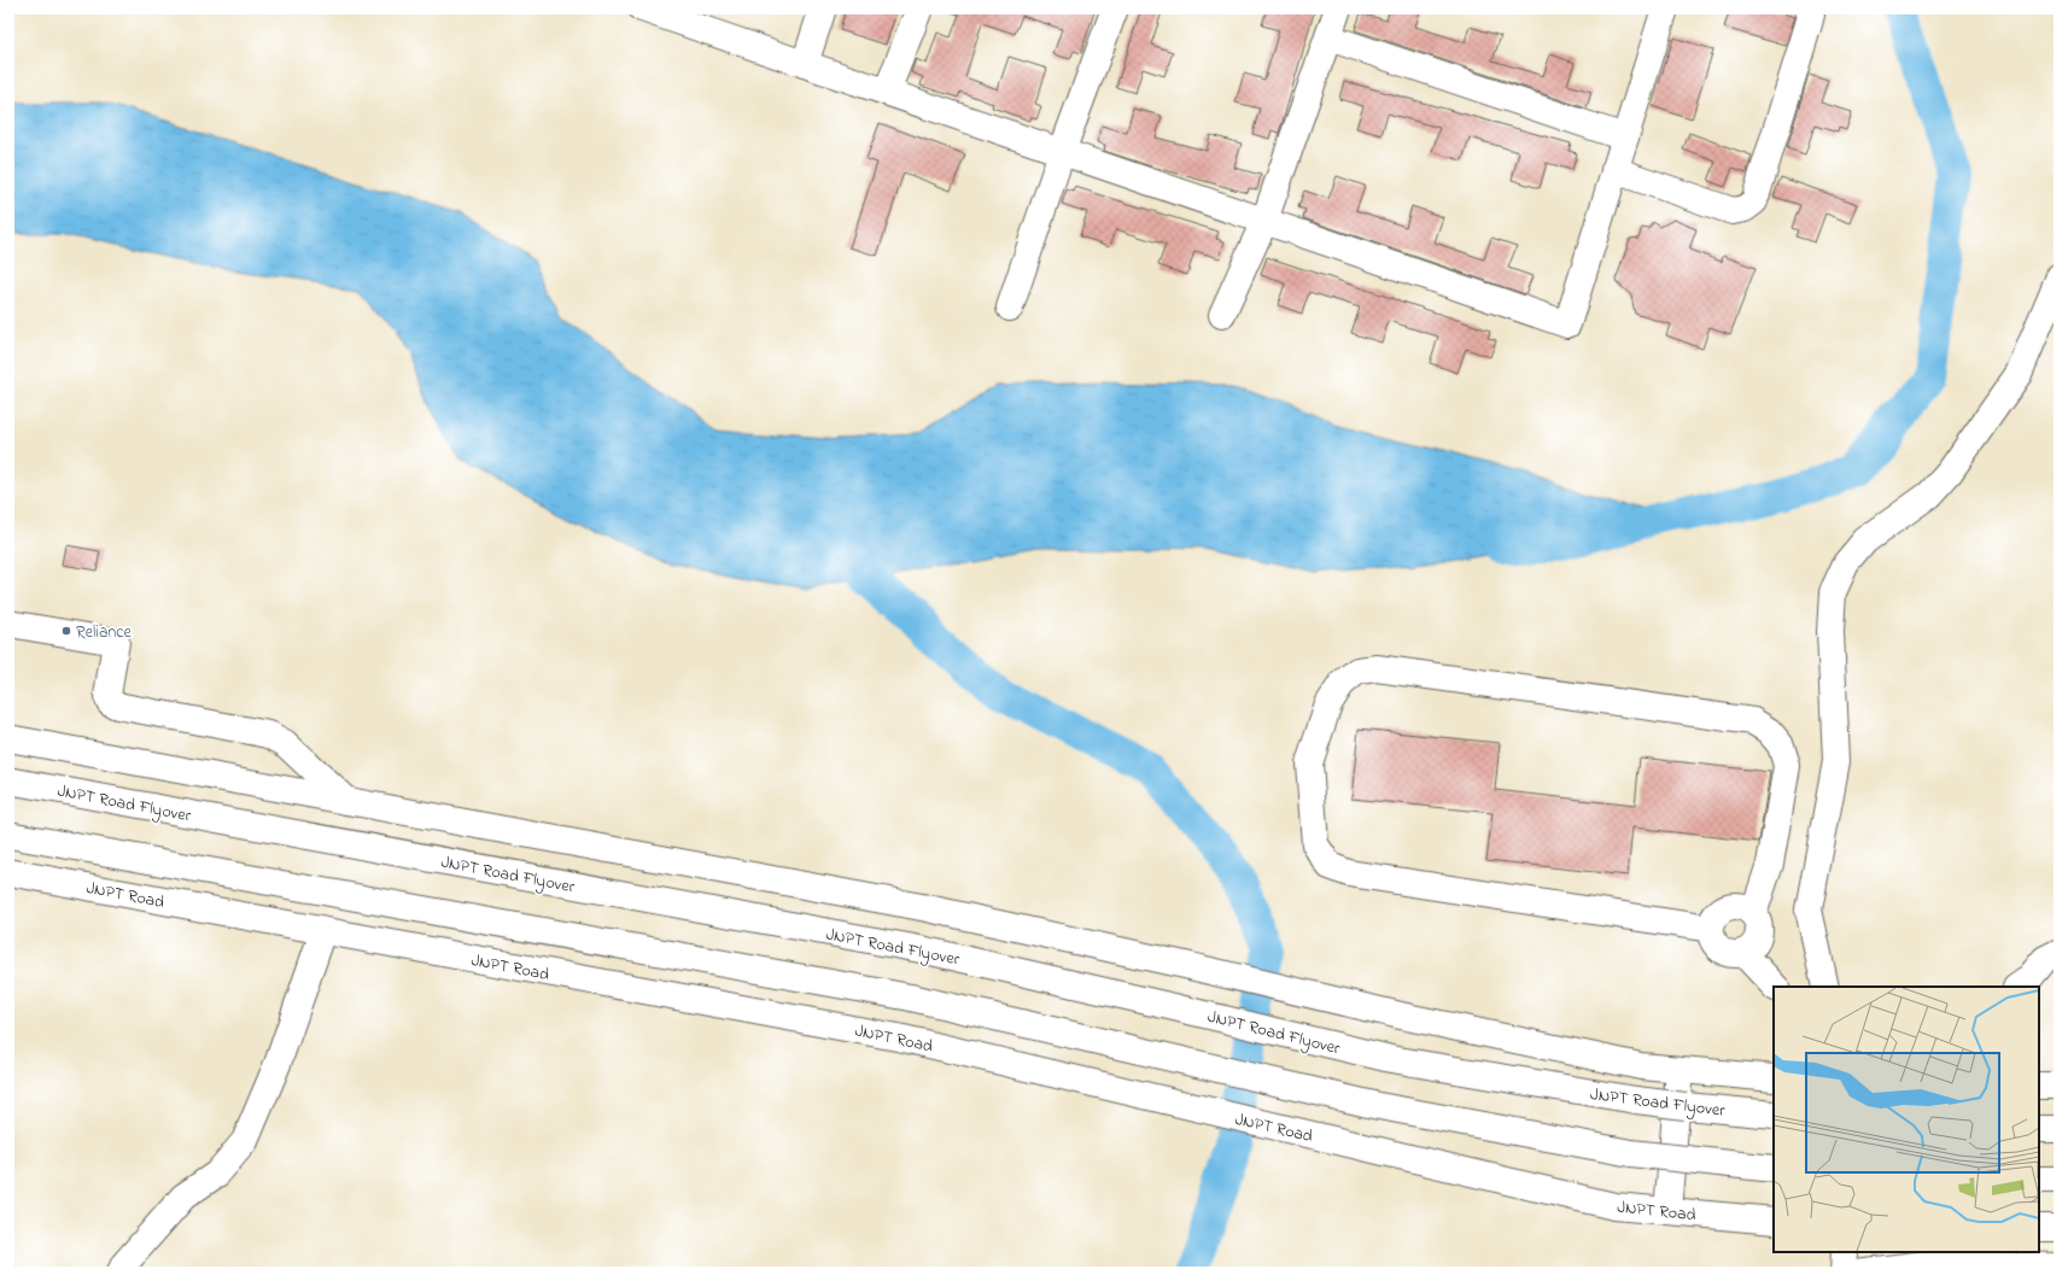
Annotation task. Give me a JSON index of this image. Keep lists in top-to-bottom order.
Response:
{
  "streets": {
    "main road": ["JNPT Road Flyover", "JNPT Road"]
  },
  "places": ["Reliance"]
}
